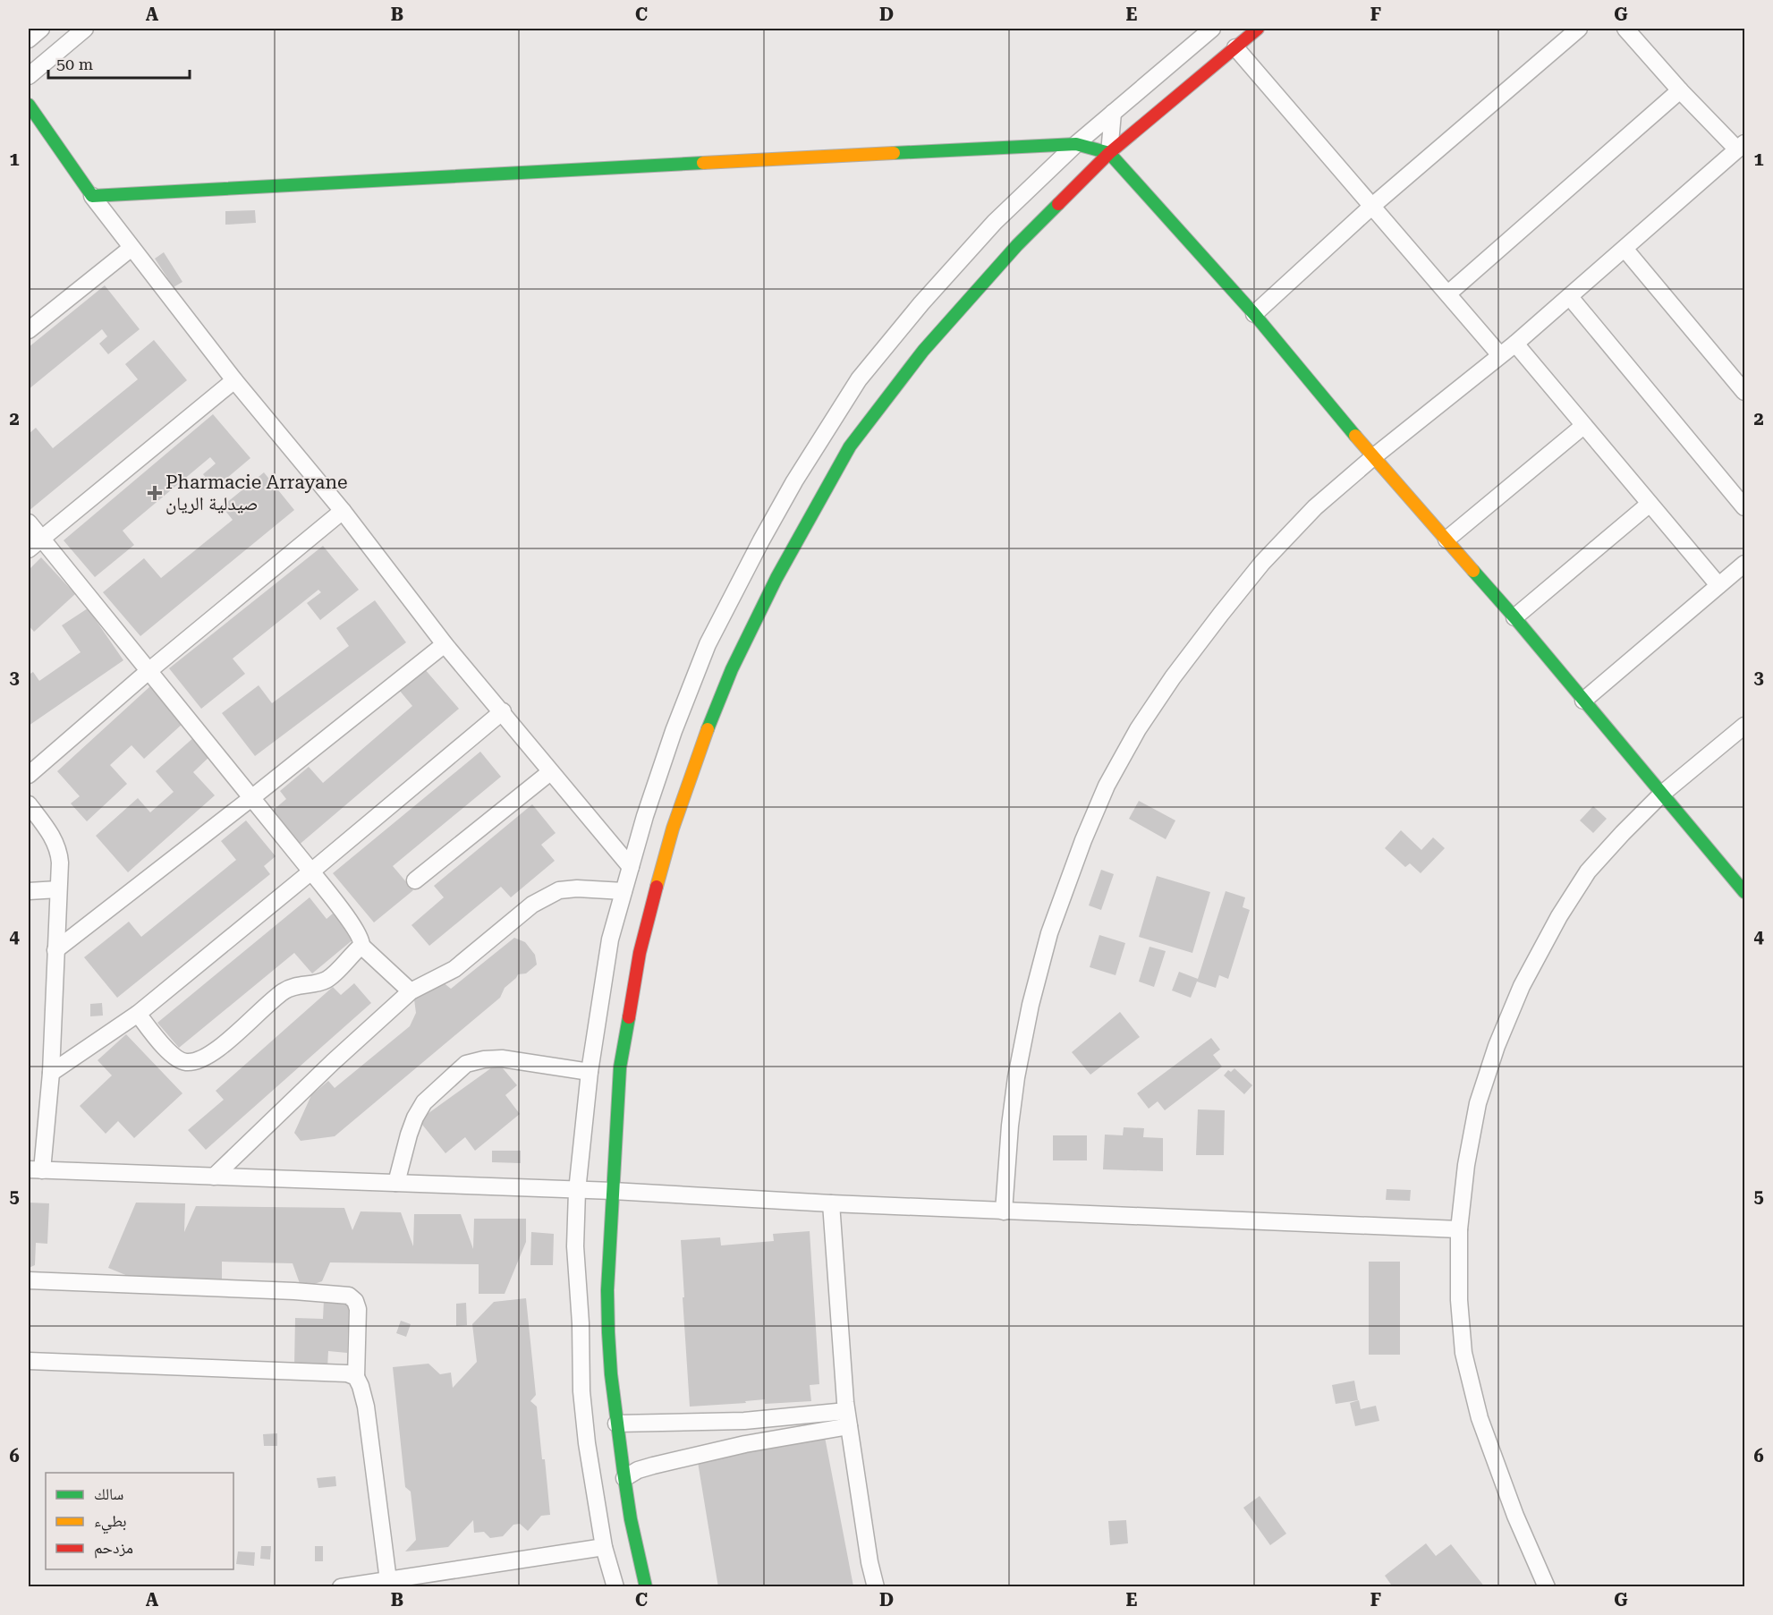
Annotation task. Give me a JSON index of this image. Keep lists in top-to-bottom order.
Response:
{
  "places": {
    "health": ["Pharmacie Arrayane صيدلية الريان"]
  },
  "legend": ["سالك", "بطيء", "مزدحم"],
  "scale_bar": "50 m",
  "grid": {
    "columns": [
      "A",
      "B",
      "C",
      "D",
      "E",
      "F",
      "G"
    ],
    "rows": [
      "1",
      "2",
      "3",
      "4",
      "5",
      "6"
    ]
  }
}
